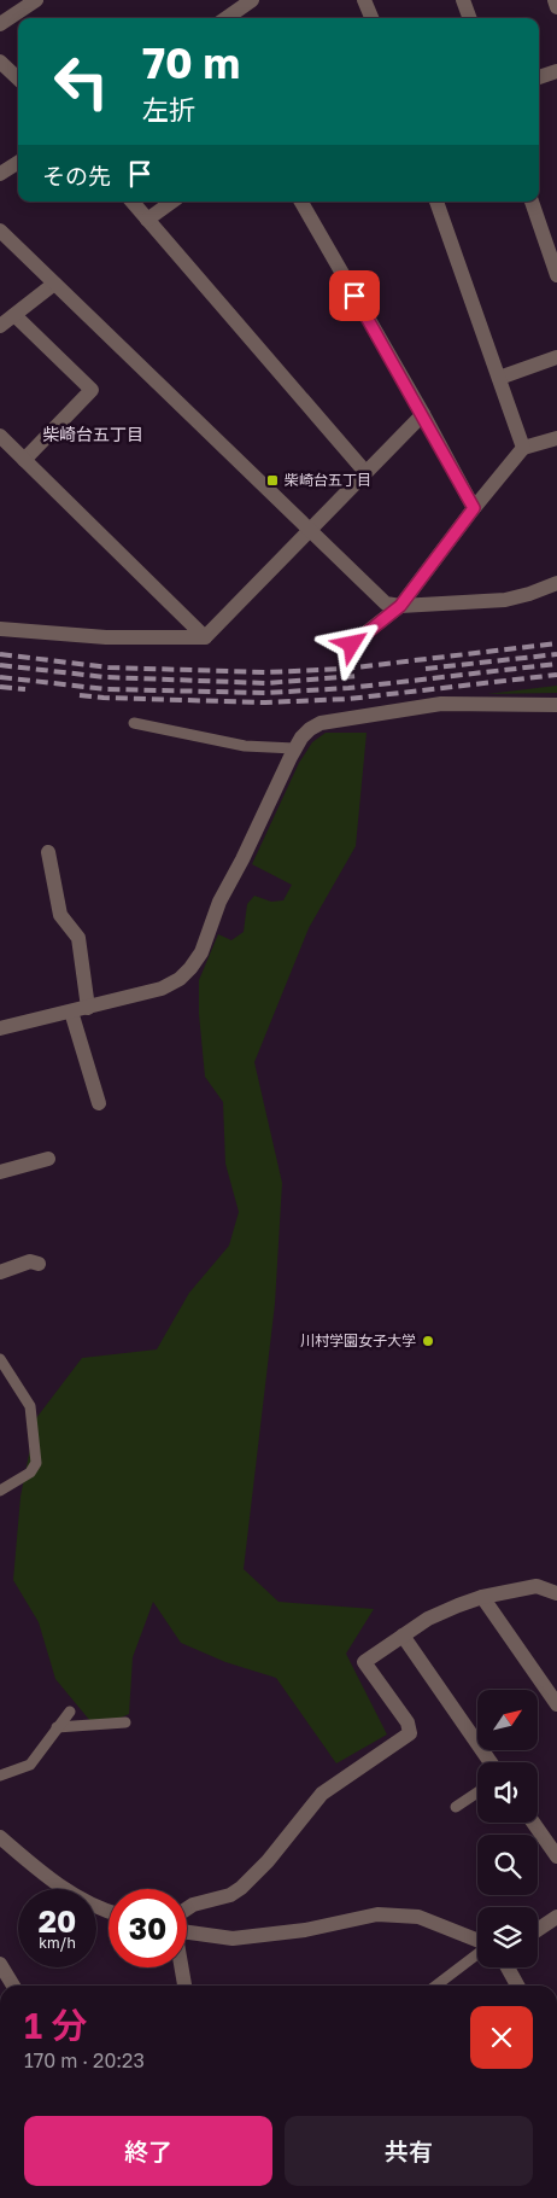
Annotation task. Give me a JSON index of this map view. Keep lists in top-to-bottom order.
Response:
{
  "districts": ["柴崎台五丁目"],
  "places": {
    "transit": ["柴崎台五丁目"],
    "other": ["川村学園女子大学"]
  },
  "north": "top right",
  "page": {
    "turn": ["70 m", "左折"],
    "then": "その先",
    "speed": "20 km/h",
    "limit": "30",
    "heading": ["1 分", "170 m · 20:23"],
    "buttons": ["終了", "共有"]
  }
}
